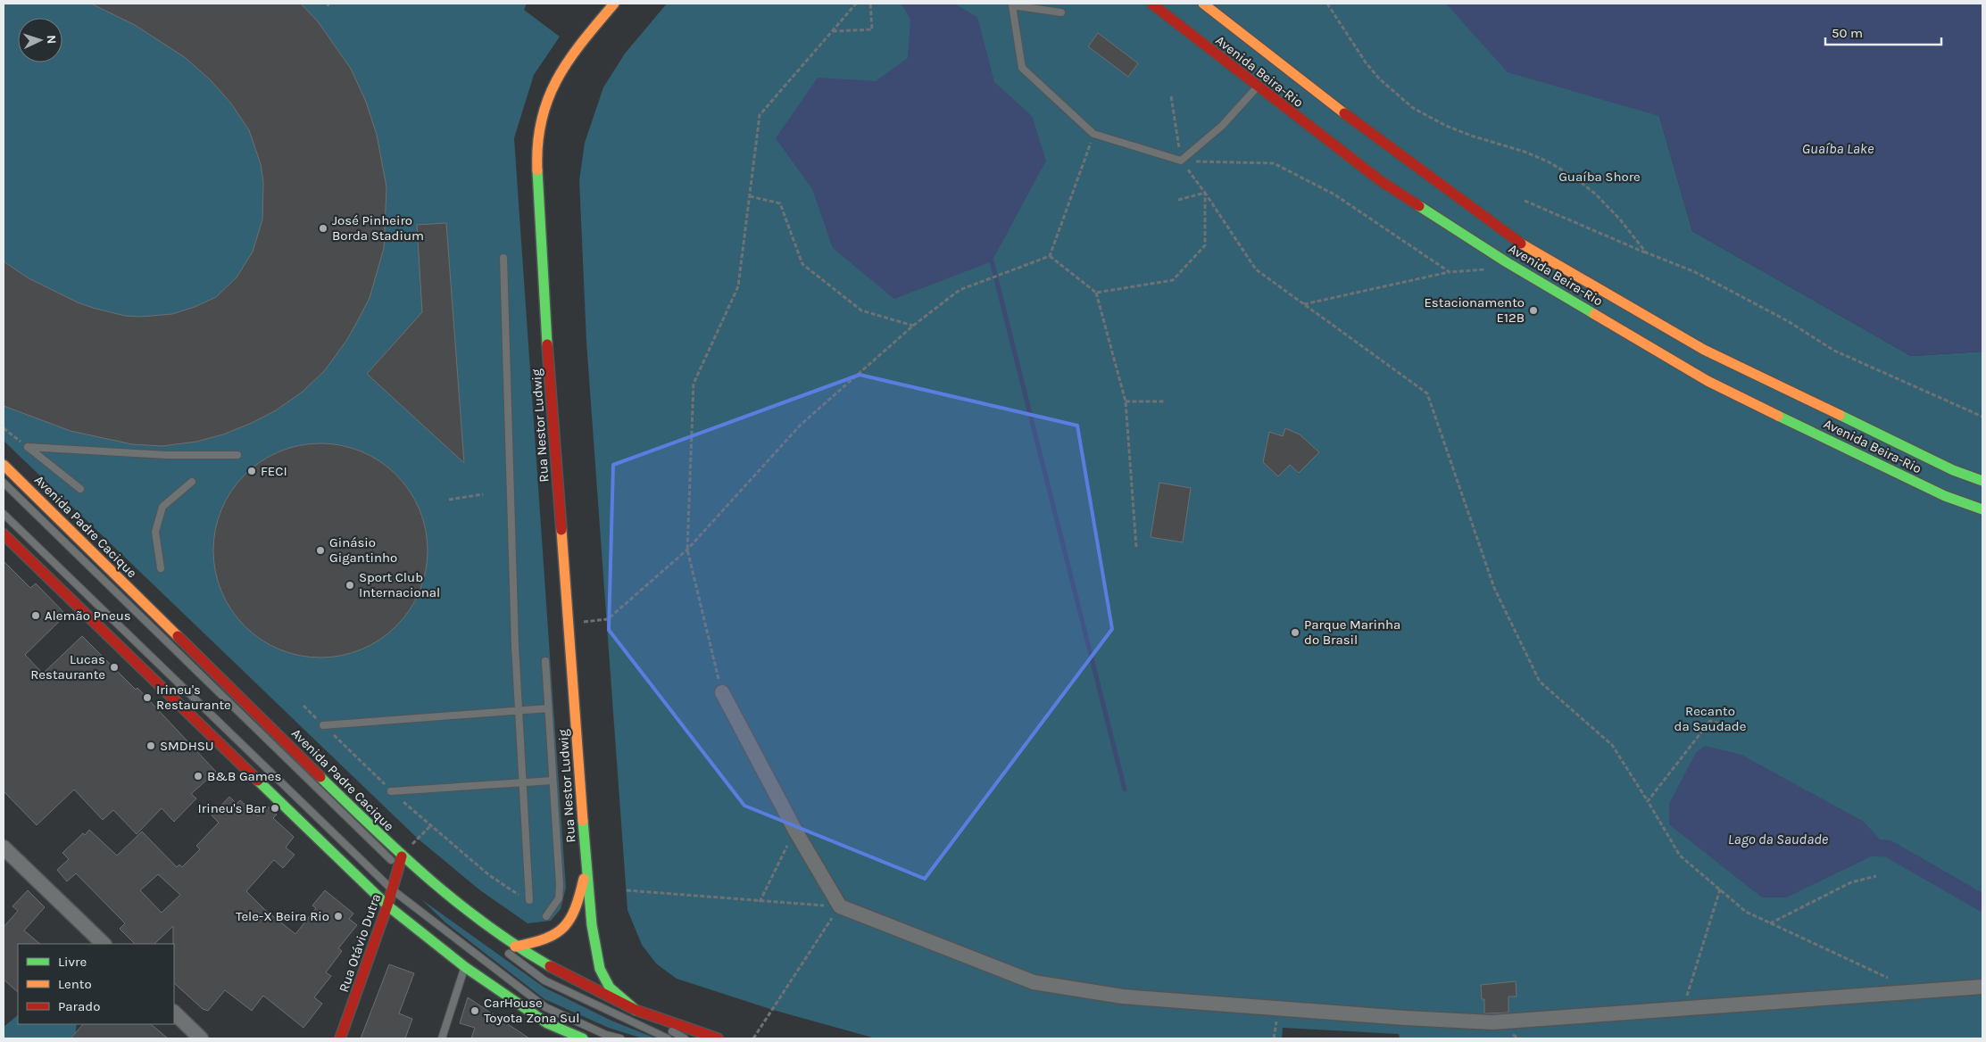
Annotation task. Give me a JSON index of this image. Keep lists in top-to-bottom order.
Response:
{
  "streets": {
    "main road": [
      "Avenida Beira-Rio",
      "Rua Nestor Ludwig",
      "Avenida Padre Cacique",
      "Rua Otávio Dutra"
    ]
  },
  "crossings": [
    ["Rua Nestor Ludwig", "Avenida Padre Cacique"],
    ["Avenida Padre Cacique", "Rua Otávio Dutra"]
  ],
  "water": ["Guaíba Lake", "Lago da Saudade"],
  "parks": ["Guaíba Shore", "Recanto da Saudade"],
  "places": [
    "José Pinheiro Borda Stadium",
    "Estacionamento E12B",
    "FECI",
    "Ginásio Gigantinho",
    "Sport Club Internacional",
    "Alemão Pneus",
    "Parque Marinha do Brasil",
    "Lucas Restaurante",
    "Irineu's Restaurante",
    "SMDHSU",
    "B&B Games",
    "Irineu's Bar",
    "Tele-X Beira Rio",
    "CarHouse Toyota Zona Sul"
  ],
  "legend": ["Livre", "Lento", "Parado"],
  "scale_bar": "50 m",
  "north": "right"
}
